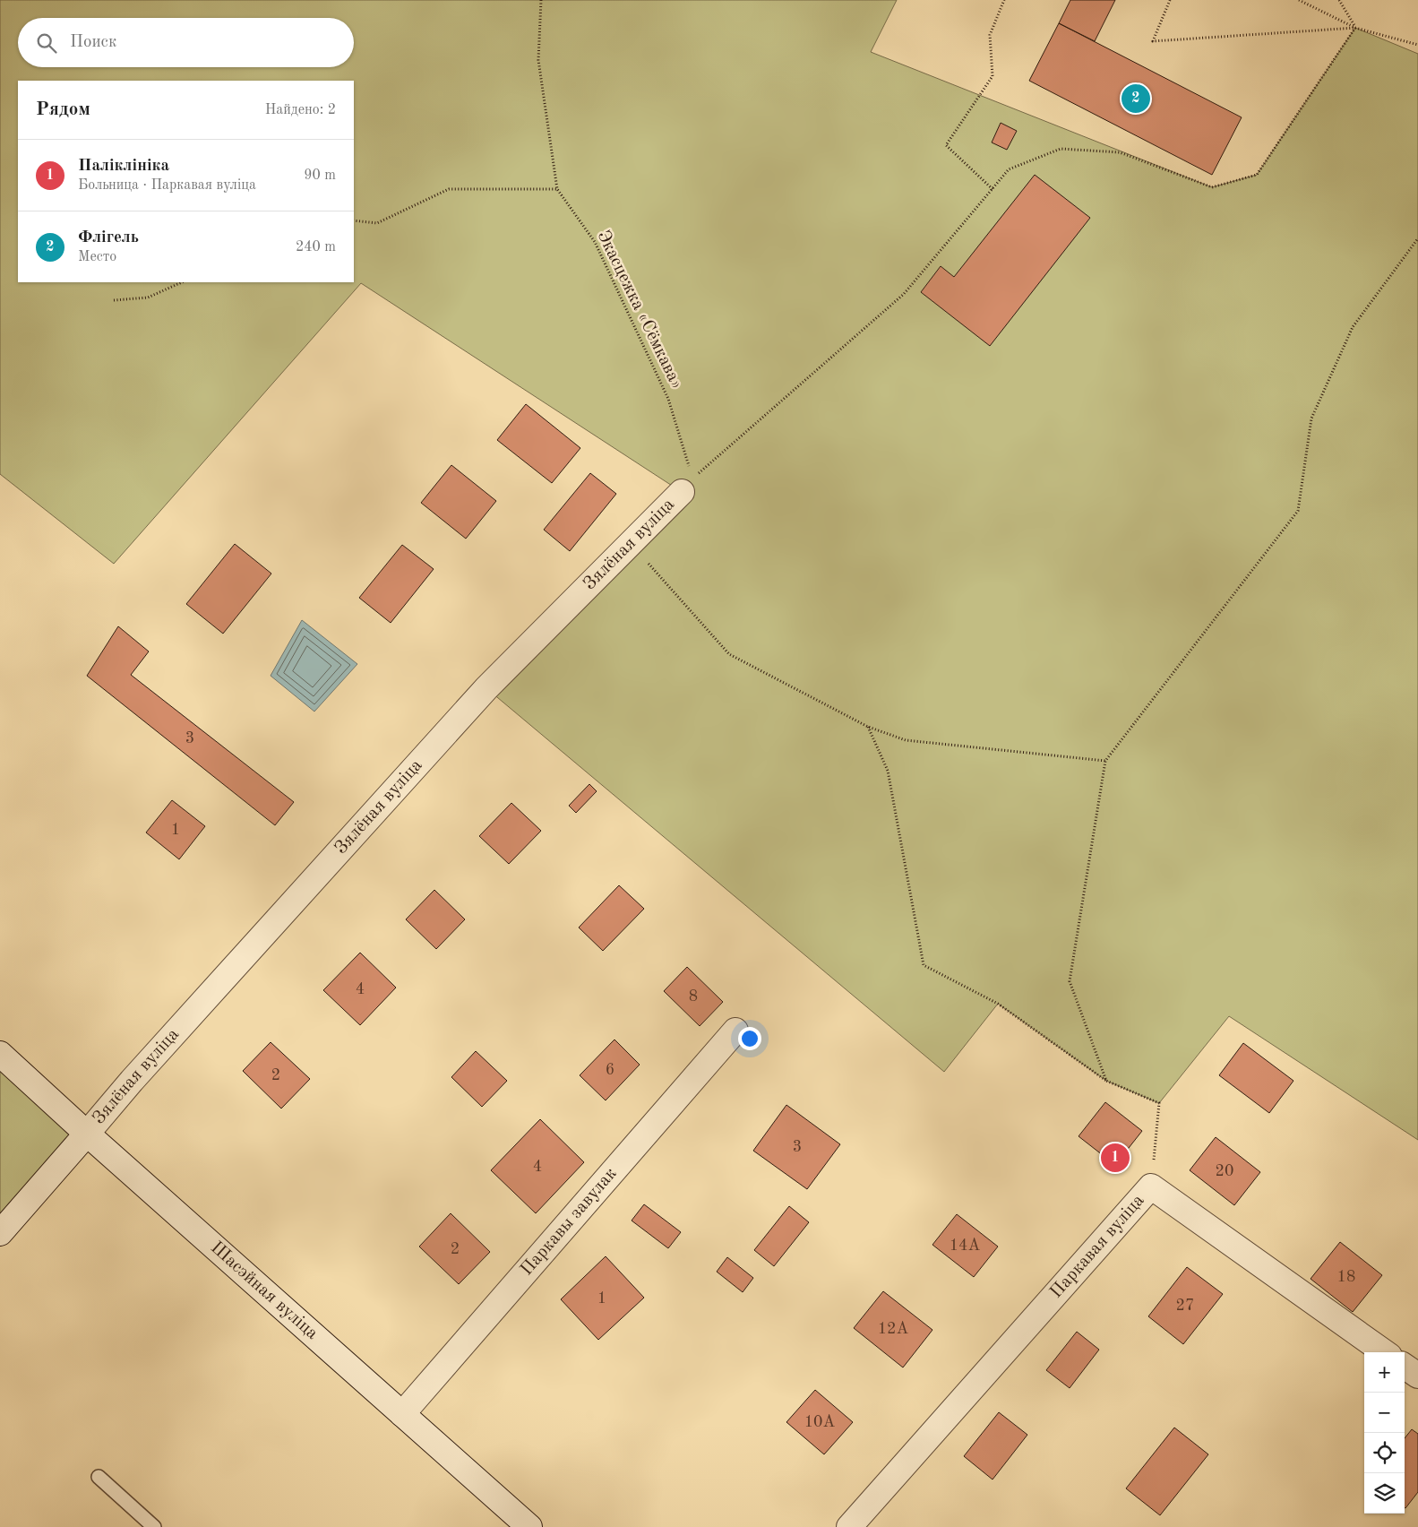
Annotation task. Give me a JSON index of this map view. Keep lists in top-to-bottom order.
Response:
{
  "streets": {
    "street": [
      "Зялёная вуліца",
      "Паркавы завулак",
      "Паркавая вуліца",
      "Шасэйная вуліца"
    ],
    "path": ["Экасцежка «Сёмкава»"]
  },
  "crossings": [
    ["Экасцежка «Сёмкава»", "Зялёная вуліца"],
    ["Зялёная вуліца", "Шасэйная вуліца"],
    ["Паркавы завулак", "Шасэйная вуліца"]
  ],
  "house_numbers": [
    "3",
    "1",
    "4",
    "8",
    "6",
    "2",
    "3",
    "4",
    "20",
    "14А",
    "2",
    "18",
    "1",
    "27",
    "12А",
    "10А"
  ],
  "page": {
    "search": "Поиск",
    "heading": ["Рядом", "Найдено: 2"],
    "pins": ["2", "1"],
    "list": [
      {
        "mark": "1",
        "name": "Паліклініка",
        "note": "Больница · Паркавая вуліца",
        "value": "90 m"
      },
      {
        "mark": "2",
        "name": "Флігель",
        "note": "Место",
        "value": "240 m"
      }
    ],
    "map_buttons": ["+", "−"]
  }
}
